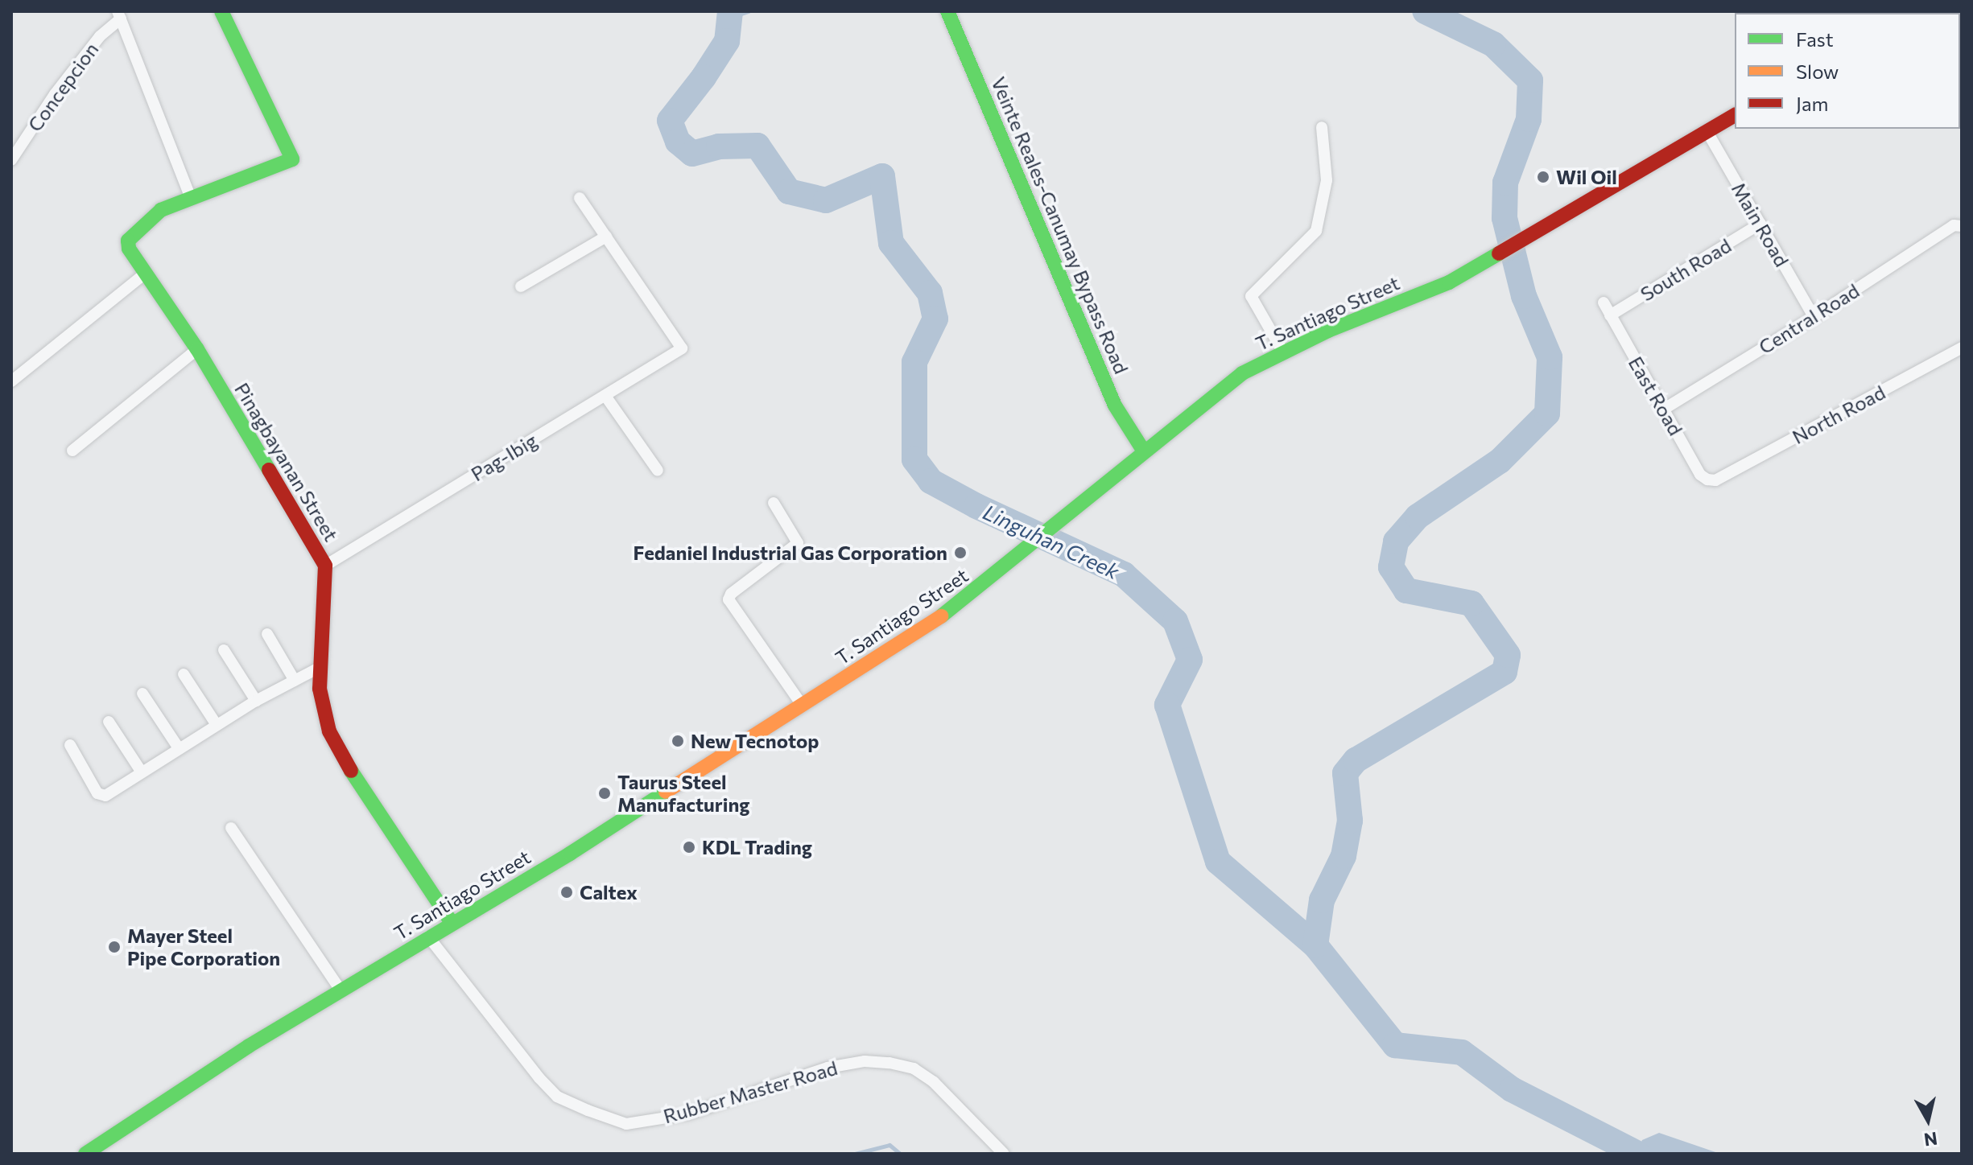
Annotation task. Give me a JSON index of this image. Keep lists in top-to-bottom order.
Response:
{
  "streets": {
    "main road": ["Veinte Reales-Canumay Bypass Road", "T. Santiago Street", "Pinagbayanan Street"],
    "street": [
      "Concepcion",
      "Main Road",
      "South Road",
      "Central Road",
      "East Road",
      "North Road",
      "Pag-Ibig",
      "Rubber Master Road"
    ]
  },
  "crossings": [
    ["Main Road", "South Road"],
    ["Main Road", "T. Santiago Street"],
    ["Main Road", "Central Road"],
    ["Veinte Reales-Canumay Bypass Road", "T. Santiago Street"],
    ["South Road", "East Road"],
    ["T. Santiago Street", "Pinagbayanan Street"],
    ["T. Santiago Street", "Rubber Master Road"],
    ["Central Road", "East Road"],
    ["East Road", "North Road"],
    ["Pag-Ibig", "Pinagbayanan Street"]
  ],
  "water": ["Linguhan Creek"],
  "places": [
    "Wil Oil",
    "Fedaniel Industrial Gas Corporation",
    "New Tecnotop",
    "Taurus Steel Manufacturing",
    "KDL Trading",
    "Caltex",
    "Mayer Steel Pipe Corporation"
  ],
  "legend": ["Fast", "Slow", "Jam"],
  "north": "bottom"
}
